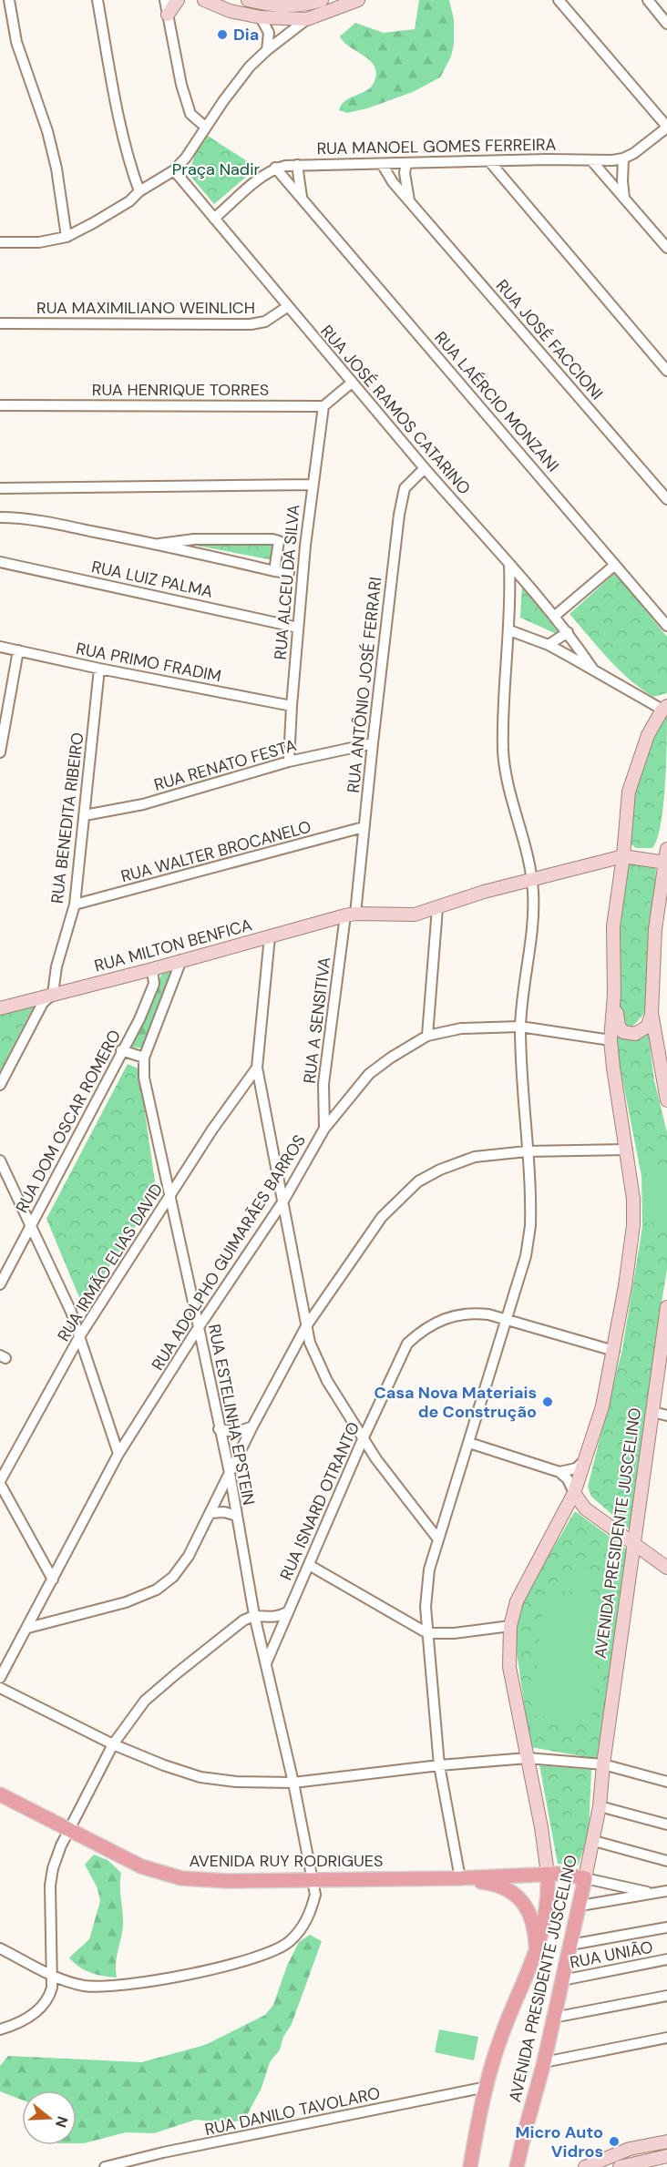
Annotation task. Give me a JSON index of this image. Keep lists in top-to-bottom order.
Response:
{
  "streets": {
    "main road": ["RUA MILTON BENFICA", "AVENIDA PRESIDENTE JUSCELINO", "AVENIDA RUY RODRIGUES"],
    "street": [
      "RUA MANOEL GOMES FERREIRA",
      "RUA MAXIMILIANO WEINLICH",
      "RUA JOSÉ FACCIONI",
      "RUA HENRIQUE TORRES",
      "RUA LAÉRCIO MONZANI",
      "RUA JOSÉ RAMOS CATARINO",
      "RUA LUIZ PALMA",
      "RUA ALCEU DA SILVA",
      "RUA PRIMO FRADIM",
      "RUA ANTÔNIO JOSÉ FERRARI",
      "RUA RENATO FESTA",
      "RUA BENEDITA RIBEIRO",
      "RUA WALTER BROCANELO",
      "RUA A SENSITIVA",
      "RUA DOM OSCAR ROMERO",
      "RUA ADOLPHO GUIMARÃES BARROS",
      "RUA IRMÃO ELIAS DAVID",
      "RUA ESTELINHA EPSTEIN",
      "RUA ISNARD OTRANTO",
      "RUA UNIÃO",
      "RUA DANILO TAVOLARO"
    ]
  },
  "crossings": [
    ["RUA MANOEL GOMES FERREIRA", "RUA JOSÉ FACCIONI"],
    ["RUA MANOEL GOMES FERREIRA", "RUA LAÉRCIO MONZANI"],
    ["RUA MAXIMILIANO WEINLICH", "RUA JOSÉ RAMOS CATARINO"],
    ["RUA HENRIQUE TORRES", "RUA ALCEU DA SILVA"],
    ["RUA JOSÉ RAMOS CATARINO", "RUA ANTÔNIO JOSÉ FERRARI"],
    ["RUA LUIZ PALMA", "RUA ALCEU DA SILVA"],
    ["RUA ALCEU DA SILVA", "RUA PRIMO FRADIM"],
    ["RUA ALCEU DA SILVA", "RUA RENATO FESTA"],
    ["RUA PRIMO FRADIM", "RUA BENEDITA RIBEIRO"],
    ["RUA ANTÔNIO JOSÉ FERRARI", "RUA RENATO FESTA"],
    ["RUA ANTÔNIO JOSÉ FERRARI", "RUA WALTER BROCANELO"],
    ["RUA ANTÔNIO JOSÉ FERRARI", "RUA MILTON BENFICA"],
    ["RUA ANTÔNIO JOSÉ FERRARI", "RUA A SENSITIVA"],
    ["RUA RENATO FESTA", "RUA BENEDITA RIBEIRO"],
    ["RUA BENEDITA RIBEIRO", "RUA WALTER BROCANELO"],
    ["RUA BENEDITA RIBEIRO", "RUA MILTON BENFICA"],
    ["RUA MILTON BENFICA", "RUA A SENSITIVA"],
    ["RUA MILTON BENFICA", "RUA DOM OSCAR ROMERO"],
    ["RUA MILTON BENFICA", "RUA ESTELINHA EPSTEIN"],
    ["RUA MILTON BENFICA", "AVENIDA PRESIDENTE JUSCELINO"],
    ["RUA A SENSITIVA", "RUA ADOLPHO GUIMARÃES BARROS"],
    ["RUA ADOLPHO GUIMARÃES BARROS", "RUA ESTELINHA EPSTEIN"],
    ["RUA ADOLPHO GUIMARÃES BARROS", "AVENIDA PRESIDENTE JUSCELINO"],
    ["RUA IRMÃO ELIAS DAVID", "RUA ESTELINHA EPSTEIN"],
    ["RUA ESTELINHA EPSTEIN", "RUA ISNARD OTRANTO"],
    ["RUA ESTELINHA EPSTEIN", "AVENIDA RUY RODRIGUES"],
    ["RUA ISNARD OTRANTO", "AVENIDA PRESIDENTE JUSCELINO"],
    ["AVENIDA PRESIDENTE JUSCELINO", "AVENIDA RUY RODRIGUES"],
    ["AVENIDA PRESIDENTE JUSCELINO", "RUA UNIÃO"],
    ["AVENIDA PRESIDENTE JUSCELINO", "RUA DANILO TAVOLARO"]
  ],
  "parks": ["Praça Nadir"],
  "places": ["Dia", "Casa Nova Materiais de Construção", "Micro Auto Vidros"],
  "north": "right"
}
